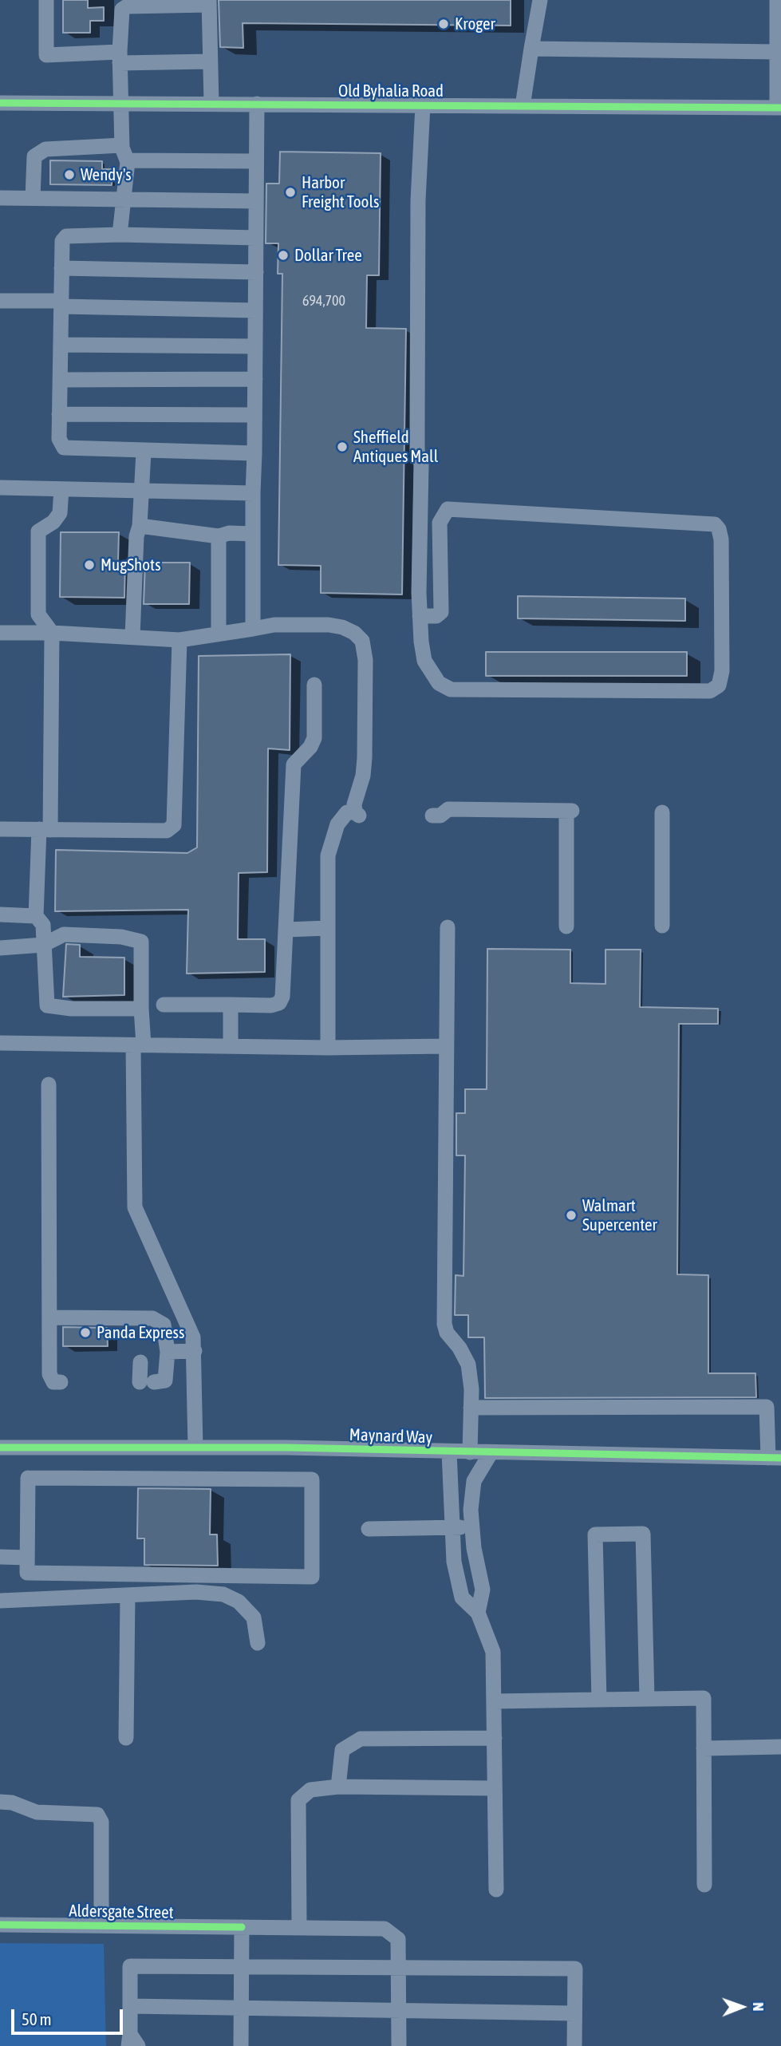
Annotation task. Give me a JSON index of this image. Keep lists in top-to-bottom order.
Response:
{
  "streets": {
    "street": ["Old Byhalia Road", "Maynard Way", "Aldersgate Street"]
  },
  "places": [
    "Kroger",
    "Wendy's",
    "Harbor Freight Tools",
    "Dollar Tree",
    "Sheffield Antiques Mall",
    "MugShots",
    "Walmart Supercenter",
    "Panda Express"
  ],
  "house_numbers": ["694,700"],
  "scale_bar": "50 m",
  "north": "right"
}
